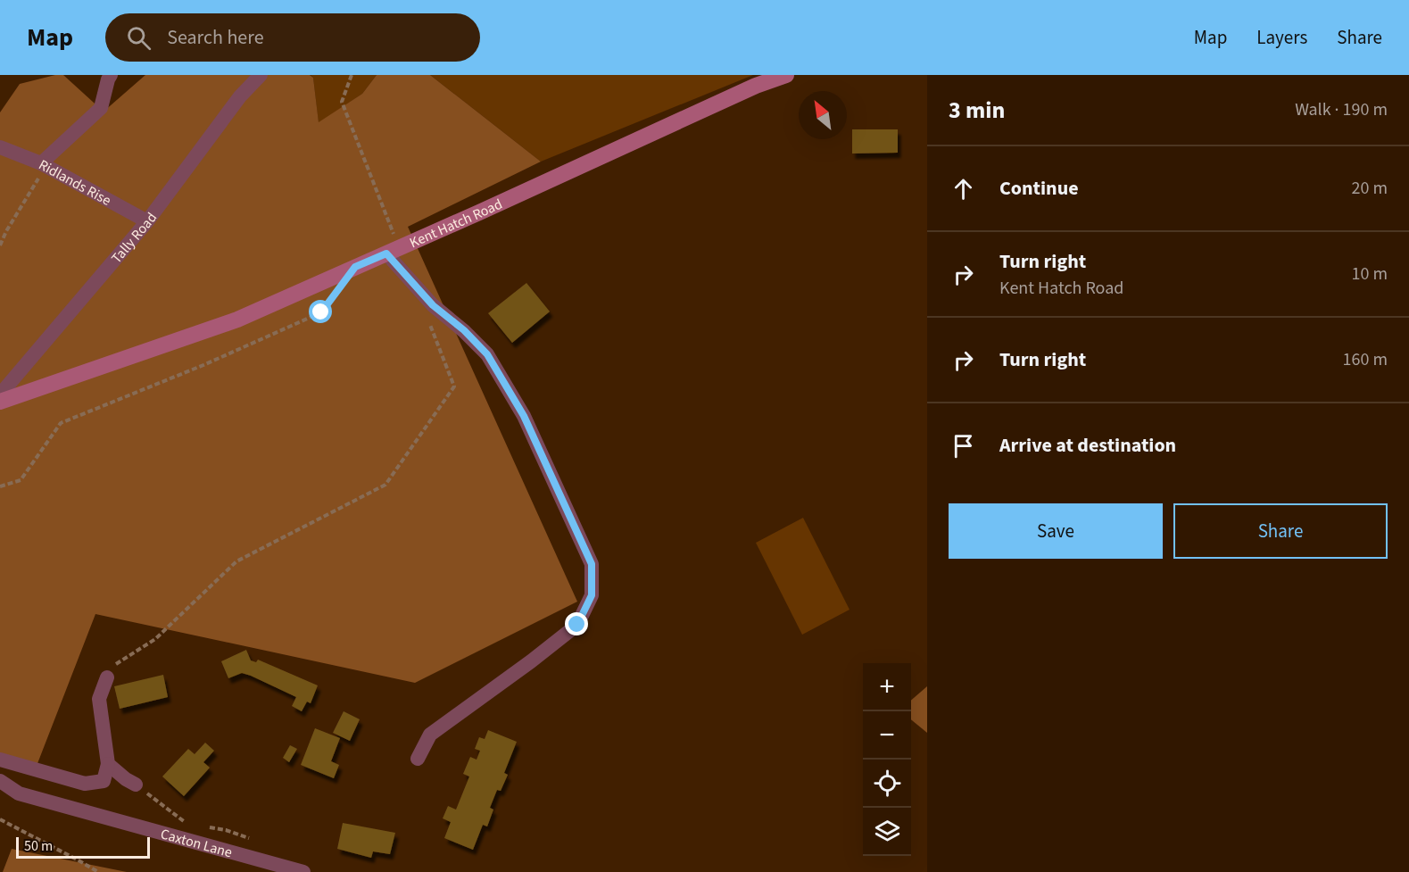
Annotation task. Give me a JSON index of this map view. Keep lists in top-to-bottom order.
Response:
{
  "streets": {
    "main road": ["Kent Hatch Road"],
    "street": ["Ridlands Rise", "Tally Road", "Caxton Lane"]
  },
  "crossings": [
    ["Ridlands Rise", "Tally Road"]
  ],
  "scale_bar": "50 m",
  "north": "top left",
  "page": {
    "header": "Map",
    "search": "Search here",
    "nav": ["Map", "Layers", "Share"],
    "heading": ["3 min", "Walk · 190 m"],
    "list": [
      ["Continue", "20 m"],
      ["Turn right", "Kent Hatch Road", "10 m"],
      ["Turn right", "160 m"],
      "Arrive at destination"
    ],
    "buttons": ["Save", "Share"],
    "map_buttons": ["+", "−"],
    "scale": "50 m"
  }
}
